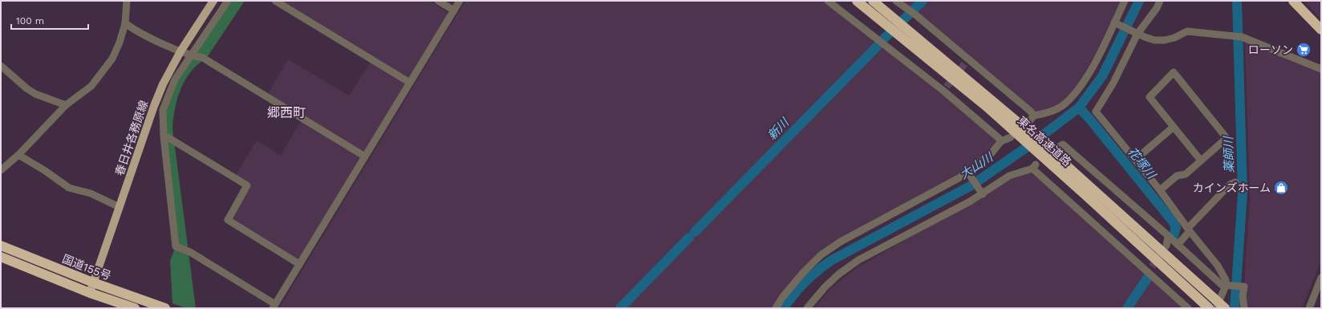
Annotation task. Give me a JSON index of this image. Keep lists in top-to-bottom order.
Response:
{
  "streets": {
    "highway": ["東名高速道路", "国道155号"],
    "main road": ["春日井各務原線"]
  },
  "crossings": [
    ["春日井各務原線", "国道155号"]
  ],
  "districts": ["郷西町"],
  "water": [
    "新川",
    "薬師川",
    "花塚川",
    "大山川"
  ],
  "places": {
    "supermarket": ["ローソン"],
    "shop": ["カインズホーム"]
  },
  "scale_bar": "100 m"
}
